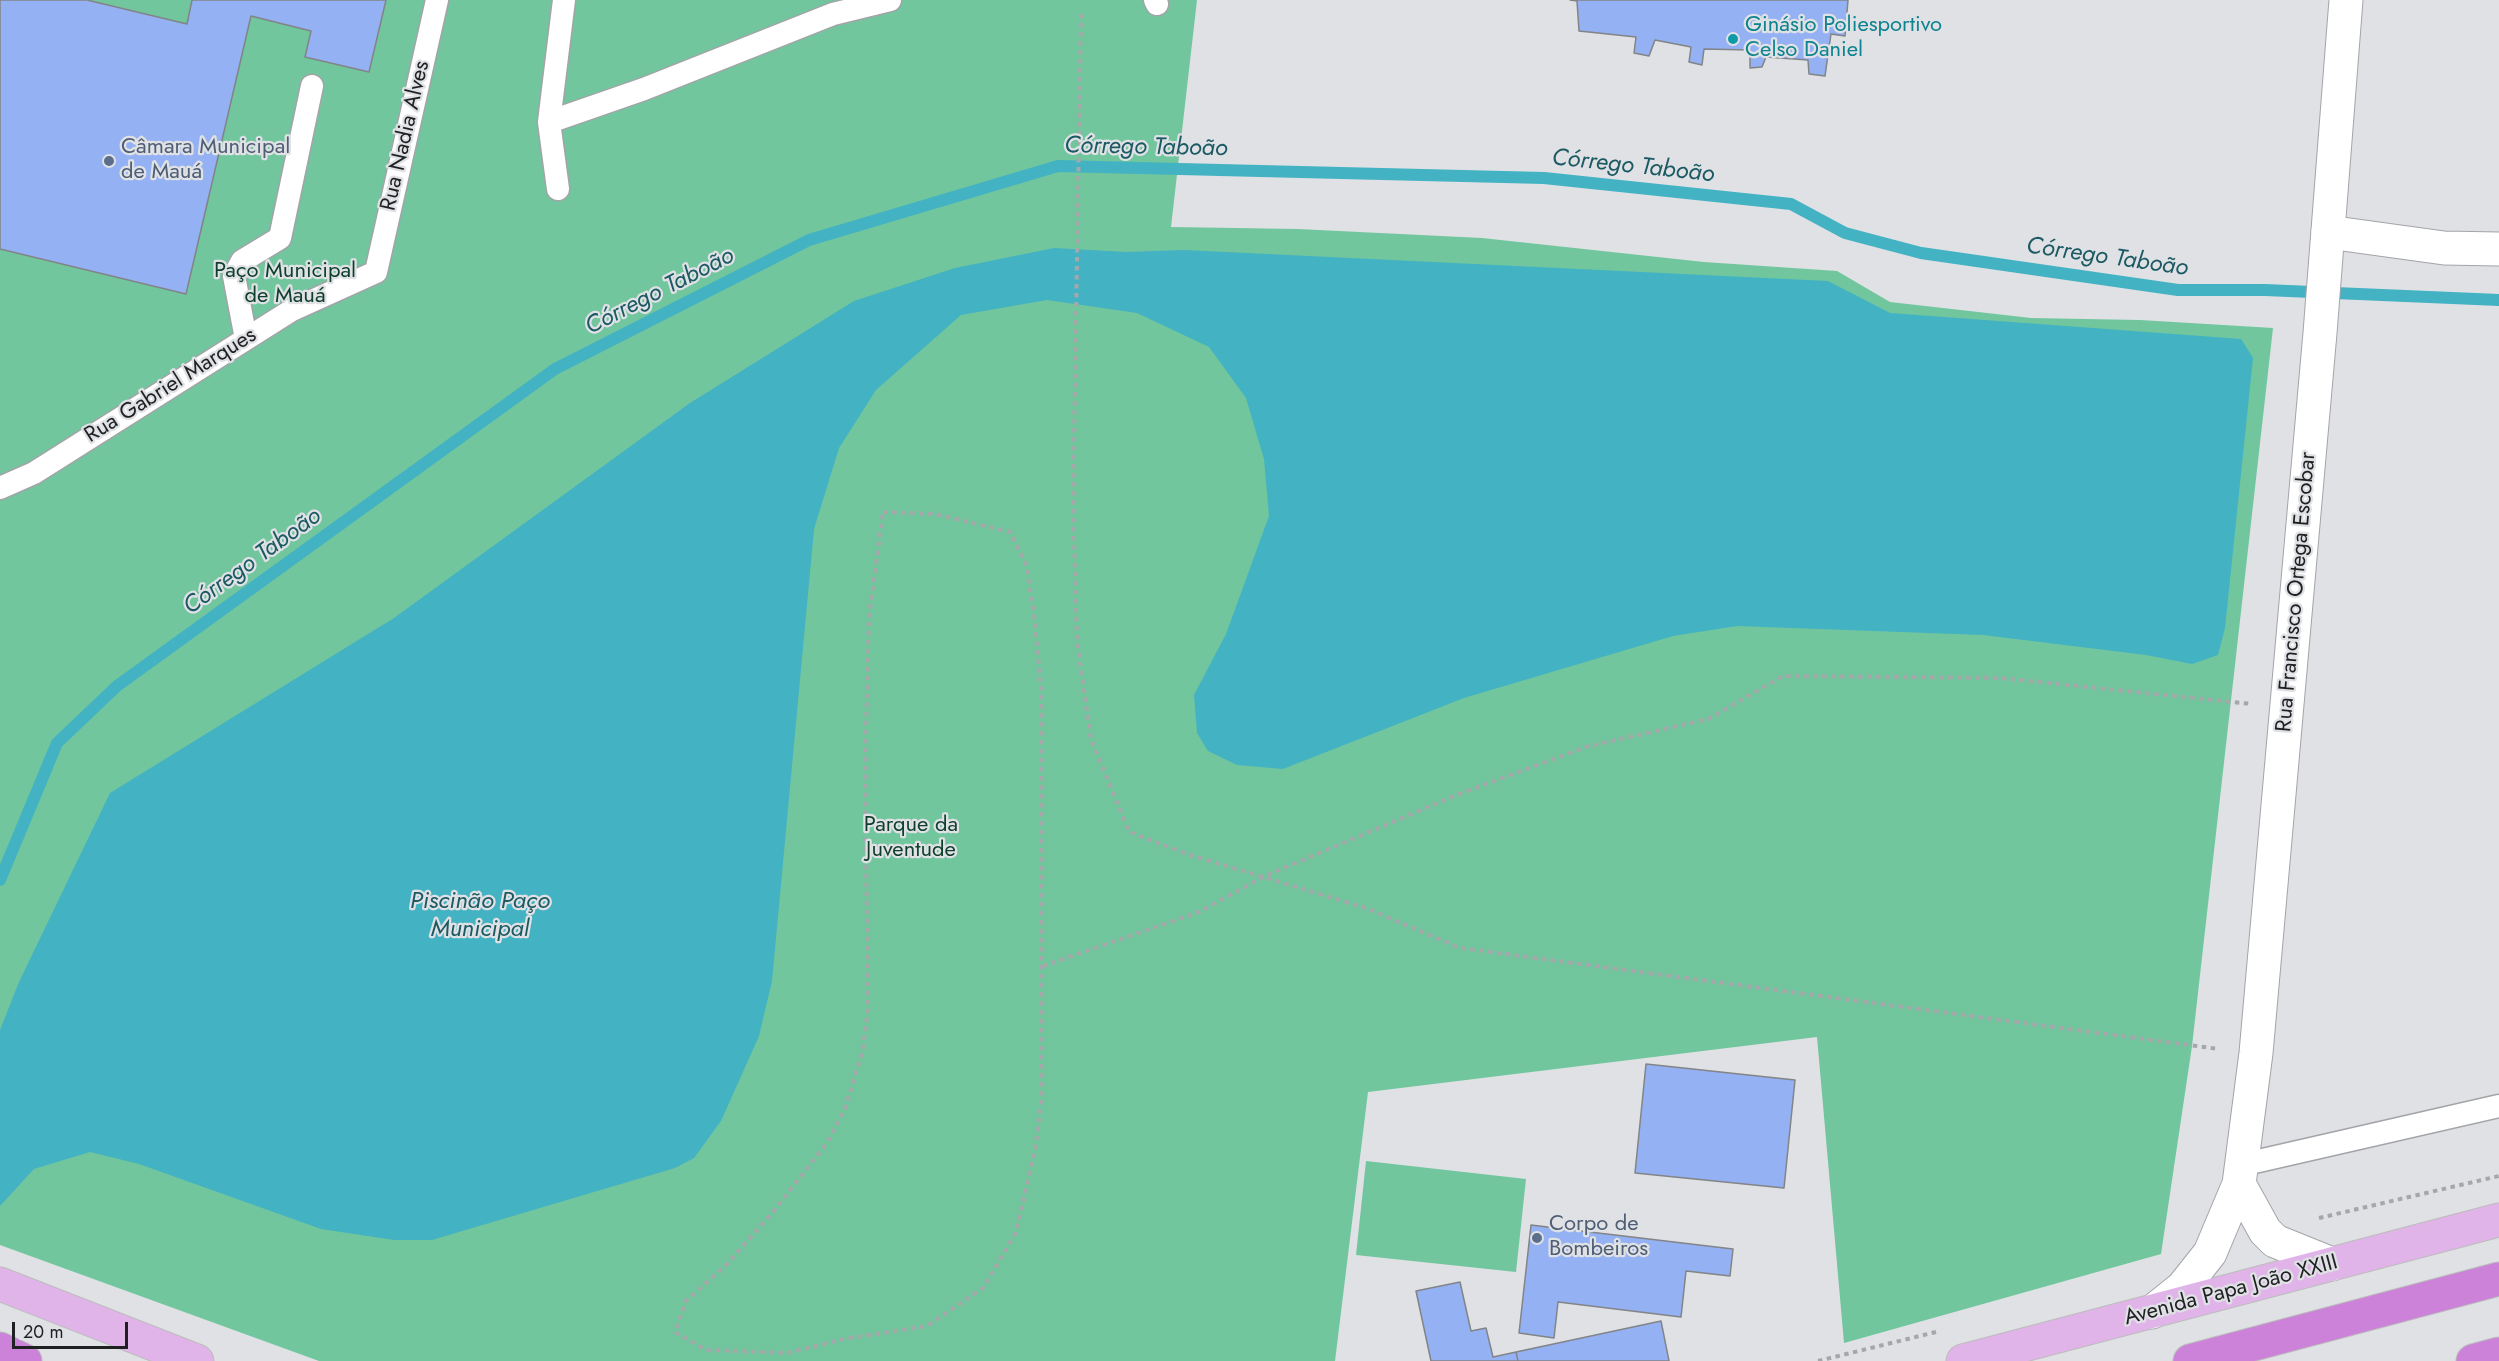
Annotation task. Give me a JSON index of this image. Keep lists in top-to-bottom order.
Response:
{
  "streets": {
    "main road": ["Rua Francisco Ortega Escobar", "Avenida Papa João XXIII"],
    "lane": ["Rua Nadia Alves", "Rua Gabriel Marques"]
  },
  "crossings": [
    ["Rua Nadia Alves", "Rua Gabriel Marques"],
    ["Rua Francisco Ortega Escobar", "Avenida Papa João XXIII"]
  ],
  "water": ["Córrego Taboão", "Piscinão Paço Municipal"],
  "parks": ["Paço Municipal de Mauá", "Parque da Juventude"],
  "places": ["Ginásio Poliesportivo Celso Daniel", "Câmara Municipal de Mauá", "Corpo de Bombeiros"],
  "scale_bar": "20 m"
}
